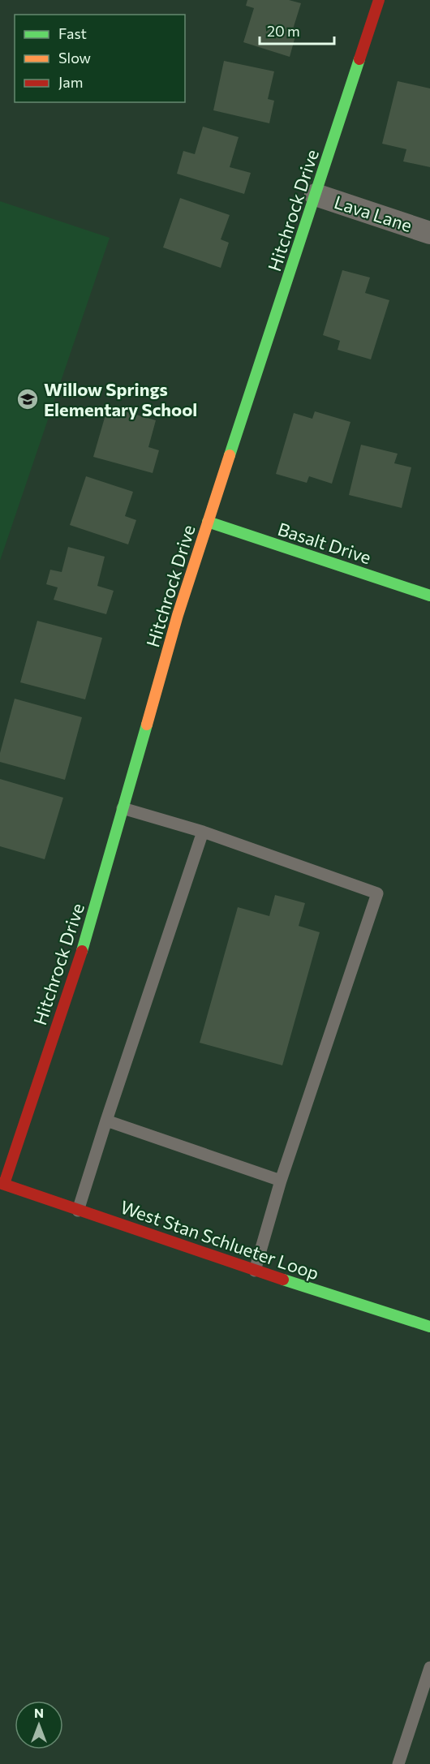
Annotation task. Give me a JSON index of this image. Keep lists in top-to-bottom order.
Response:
{
  "streets": {
    "street": [
      "Hitchrock Drive",
      "Lava Lane",
      "Basalt Drive",
      "West Stan Schlueter Loop"
    ]
  },
  "crossings": [
    ["Hitchrock Drive", "Lava Lane"],
    ["Hitchrock Drive", "Basalt Drive"],
    ["Hitchrock Drive", "West Stan Schlueter Loop"]
  ],
  "places": {
    "school or university": ["Willow Springs Elementary School"]
  },
  "legend": ["Fast", "Slow", "Jam"],
  "scale_bar": "20 m",
  "north": "top"
}
